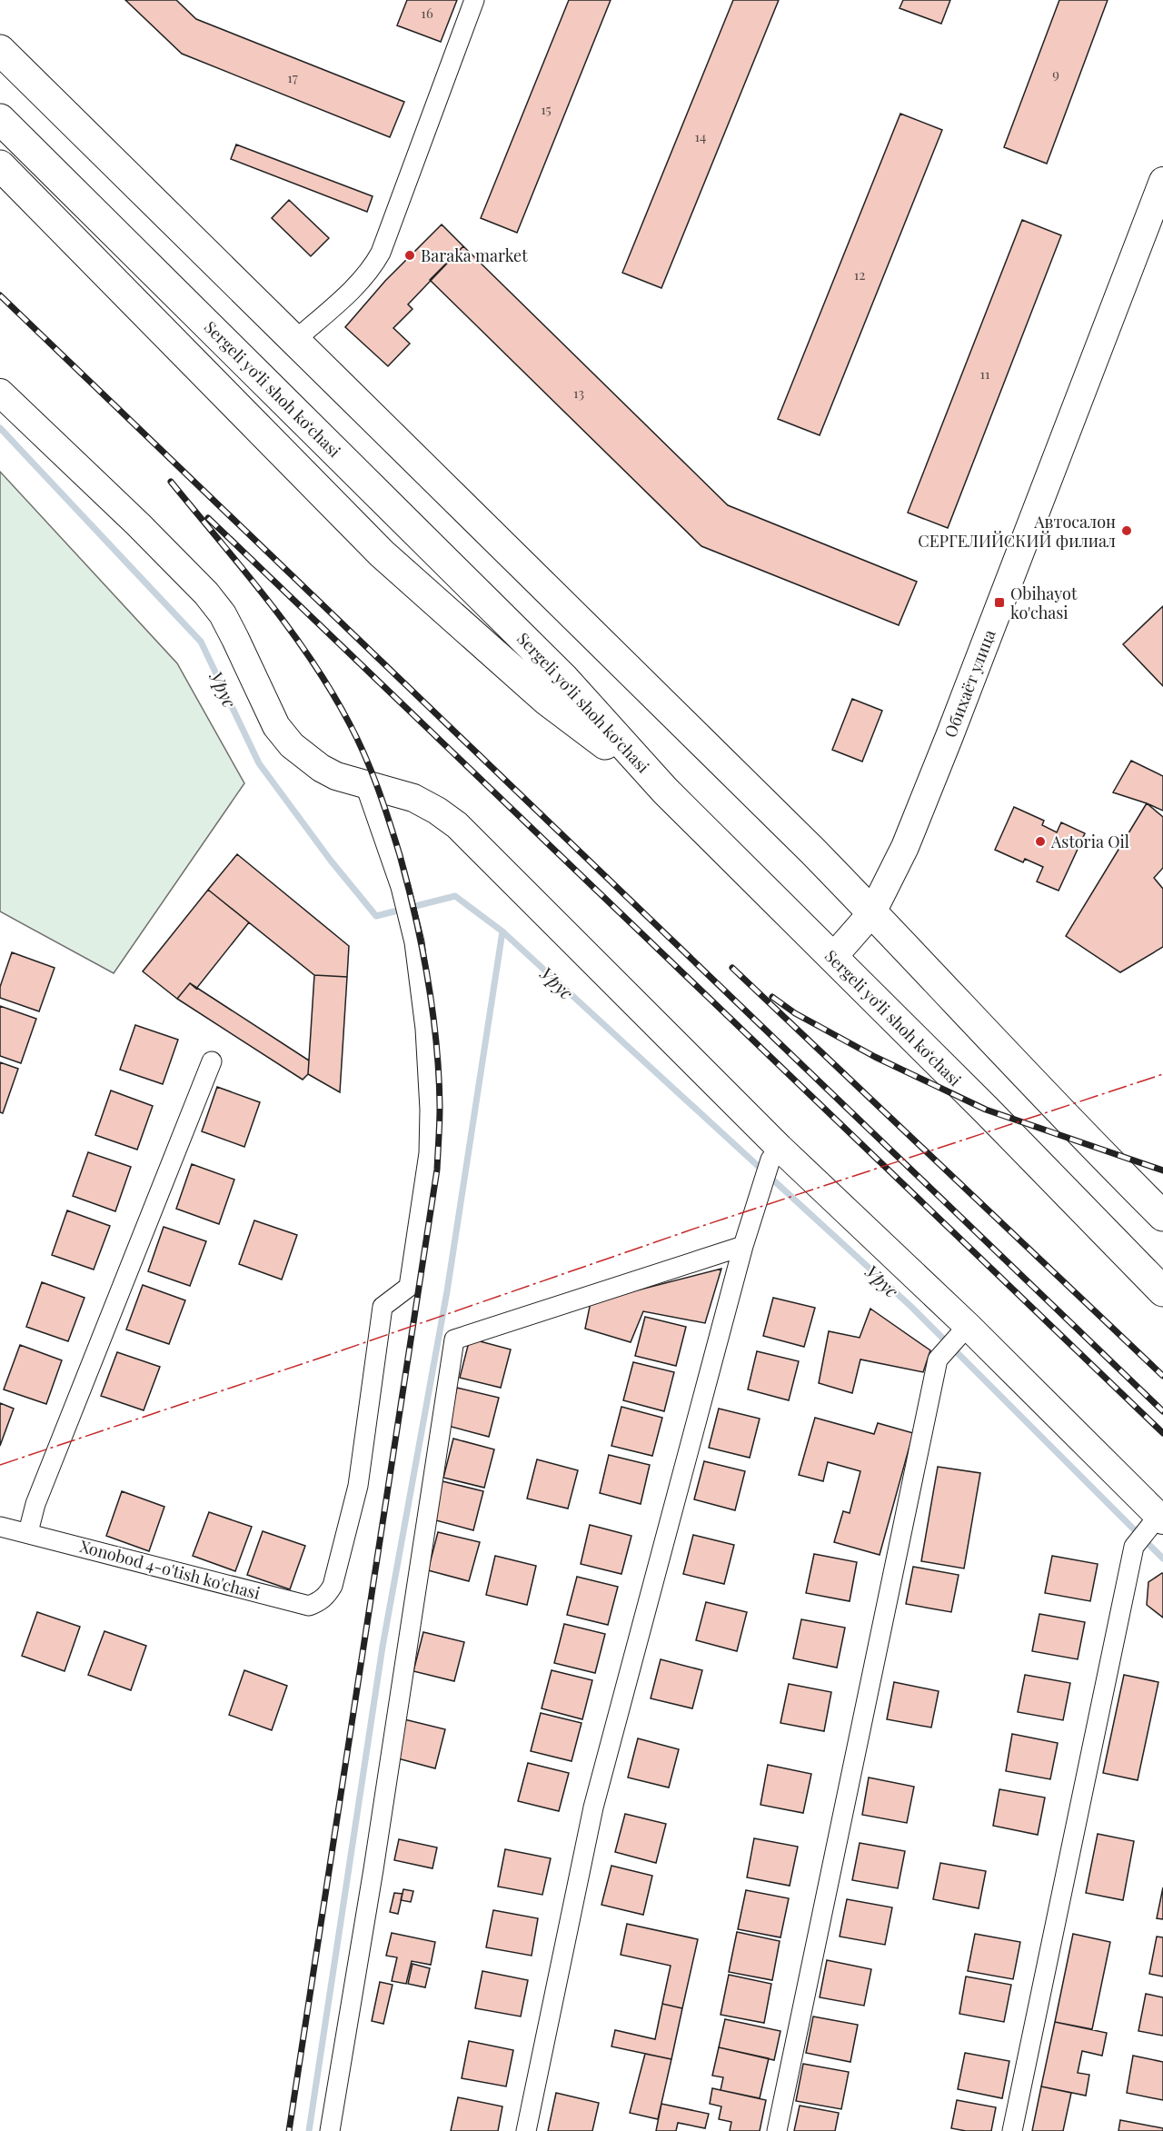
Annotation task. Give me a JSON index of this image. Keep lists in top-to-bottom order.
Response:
{
  "streets": {
    "main road": ["Sergeli yo‘li shoh ko‘chasi"],
    "street": ["Обихаёт улица", "Xonobod 4-o'tish ko'chasi"]
  },
  "crossings": [
    ["Sergeli yo‘li shoh ko‘chasi", "Обихаёт улица"]
  ],
  "water": ["Урус"],
  "places": {
    "other": ["Baraka market", "Автосалон СЕРГЕЛИЙСКИЙ филиал", "Astoria Oil"],
    "transit": ["Obihayot ko'chasi"]
  },
  "house_numbers": [
    "16",
    "9",
    "17",
    "15",
    "14",
    "12",
    "11",
    "13"
  ]
}
